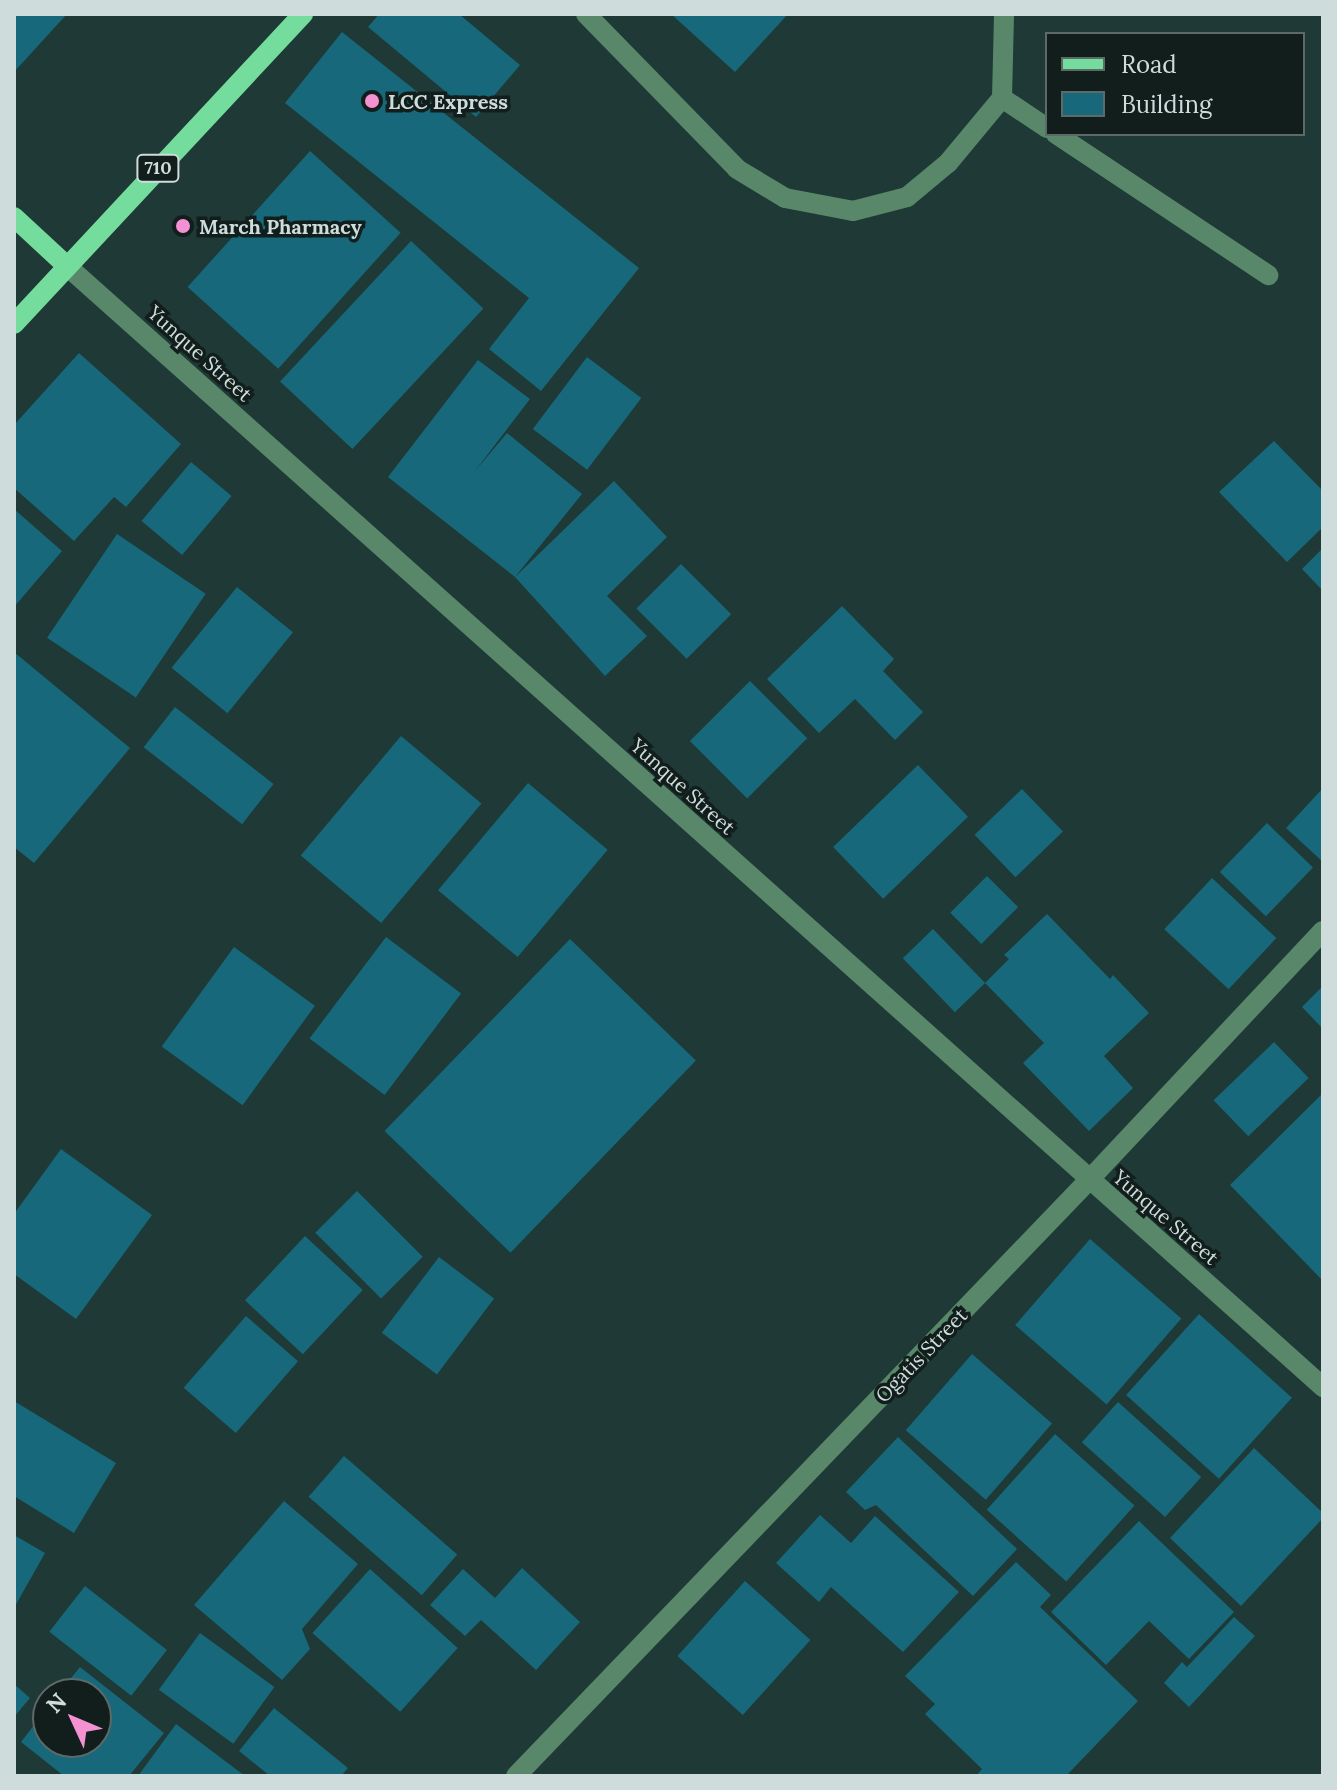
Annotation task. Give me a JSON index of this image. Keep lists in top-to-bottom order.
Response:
{
  "streets": {
    "main road": ["710", "Yunque Street"],
    "street": ["Ogatis Street"]
  },
  "crossings": [
    ["710", "Yunque Street"],
    ["Yunque Street", "Ogatis Street"]
  ],
  "places": ["LCC Express", "March Pharmacy"],
  "legend": ["Road", "Building"],
  "north": "top left"
}
